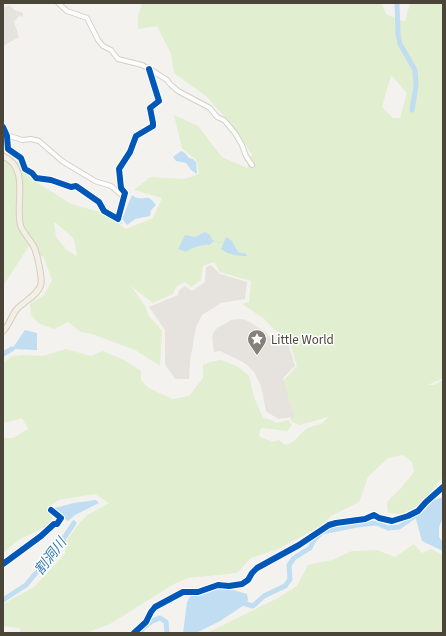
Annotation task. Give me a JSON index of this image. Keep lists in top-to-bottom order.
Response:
{
  "water": ["割洞川"],
  "places": {
    "place": ["Little World"]
  }
}
